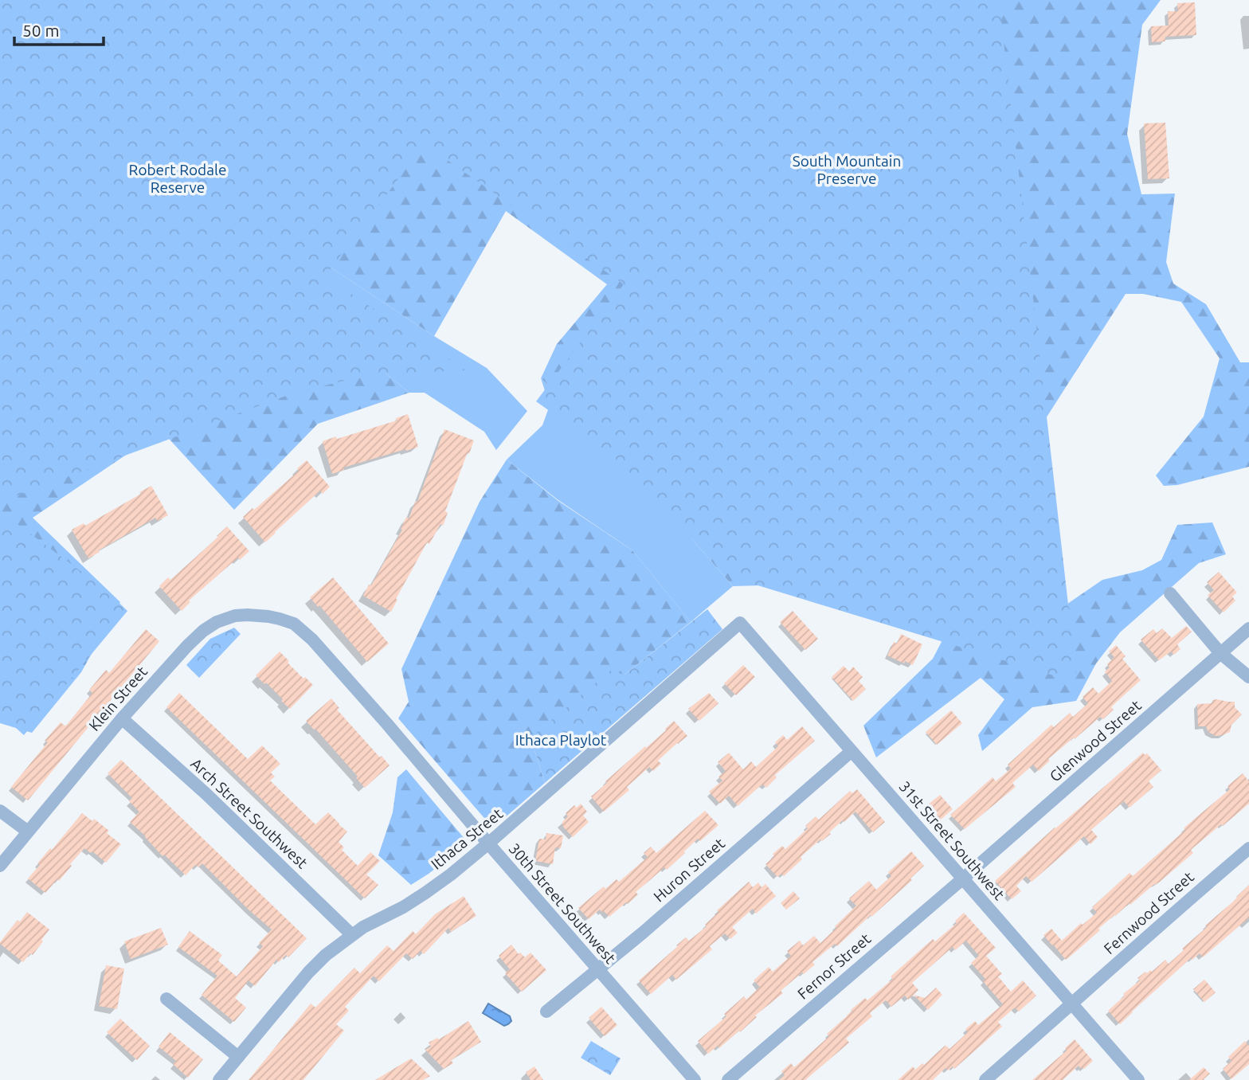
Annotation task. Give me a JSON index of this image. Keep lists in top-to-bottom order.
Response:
{
  "streets": {
    "street": [
      "Klein Street",
      "Glenwood Street",
      "Arch Street Southwest",
      "Ithaca Street",
      "31st Street Southwest",
      "Huron Street",
      "30th Street Southwest",
      "Fernwood Street",
      "Fernor Street"
    ]
  },
  "crossings": [
    ["Klein Street", "Arch Street Southwest"],
    ["Klein Street", "30th Street Southwest"],
    ["Glenwood Street", "31st Street Southwest"],
    ["Glenwood Street", "Fernor Street"],
    ["Arch Street Southwest", "Ithaca Street"],
    ["Ithaca Street", "31st Street Southwest"],
    ["Ithaca Street", "30th Street Southwest"],
    ["31st Street Southwest", "Huron Street"],
    ["31st Street Southwest", "Fernwood Street"],
    ["31st Street Southwest", "Fernor Street"],
    ["Huron Street", "30th Street Southwest"]
  ],
  "parks": ["South Mountain Preserve", "Robert Rodale Reserve", "Ithaca Playlot"],
  "scale_bar": "50 m"
}
